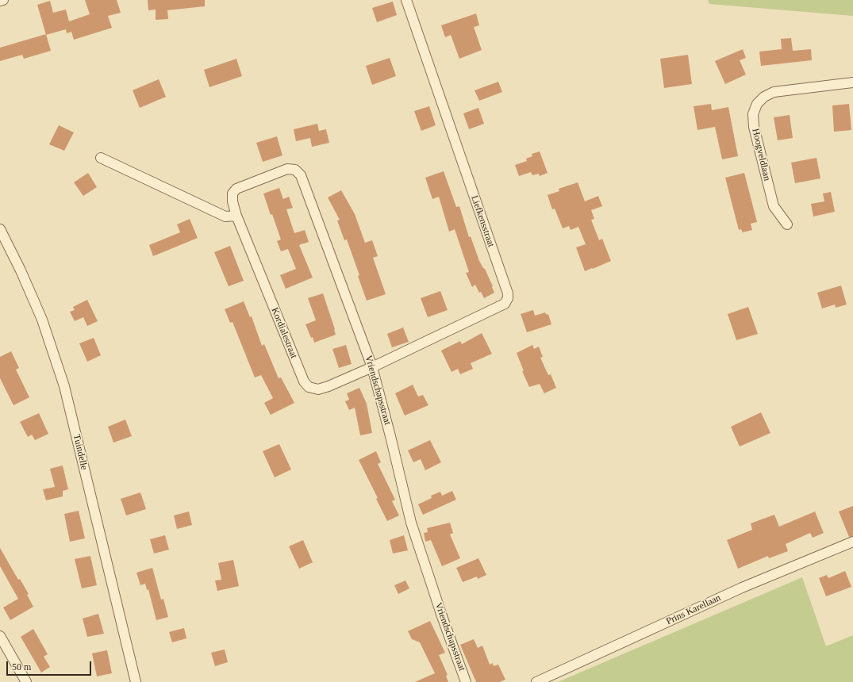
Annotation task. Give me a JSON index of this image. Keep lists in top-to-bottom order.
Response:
{
  "streets": {
    "street": [
      "Hoogveldlaan",
      "Liefkensstraat",
      "Kordialestraat",
      "Vriendschapsstraat",
      "Tuindelle",
      "Prins Karellaan"
    ]
  },
  "crossings": [
    ["Liefkensstraat", "Kordialestraat"],
    ["Liefkensstraat", "Vriendschapsstraat"],
    ["Kordialestraat", "Vriendschapsstraat"]
  ],
  "scale_bar": "50 m"
}
